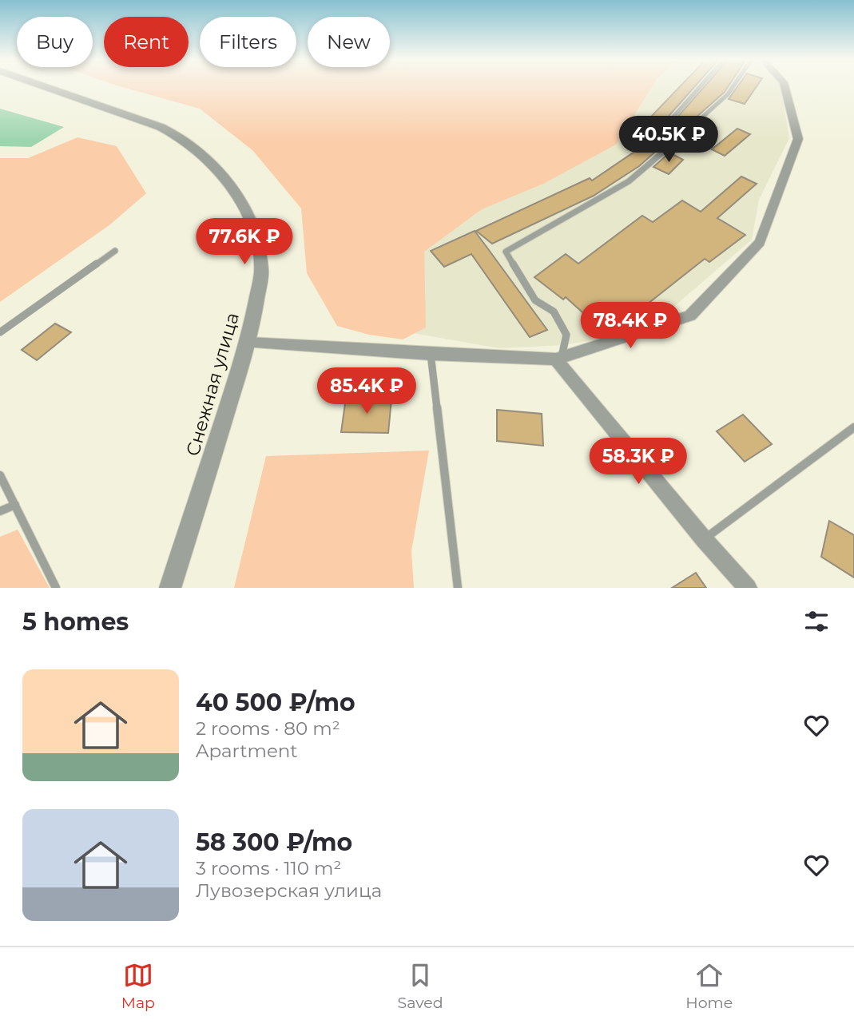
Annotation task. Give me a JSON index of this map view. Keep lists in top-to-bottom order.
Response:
{
  "streets": {
    "street": ["Снежная улица"]
  },
  "page": {
    "chip": [
      "Buy",
      "Rent",
      "Filters",
      "New"
    ],
    "price": [
      "40.5K ₽",
      "77.6K ₽",
      "78.4K ₽",
      "85.4K ₽",
      "58.3K ₽"
    ],
    "heading": "5 homes",
    "list": [
      {
        "name": "40 500 ₽/mo",
        "note": "2 rooms · 80 m² · Apartment"
      },
      {
        "name": "58 300 ₽/mo",
        "note": "3 rooms · 110 m² · Лувозерская улица"
      }
    ],
    "tabs": ["Map", "Saved", "Home"]
  }
}
